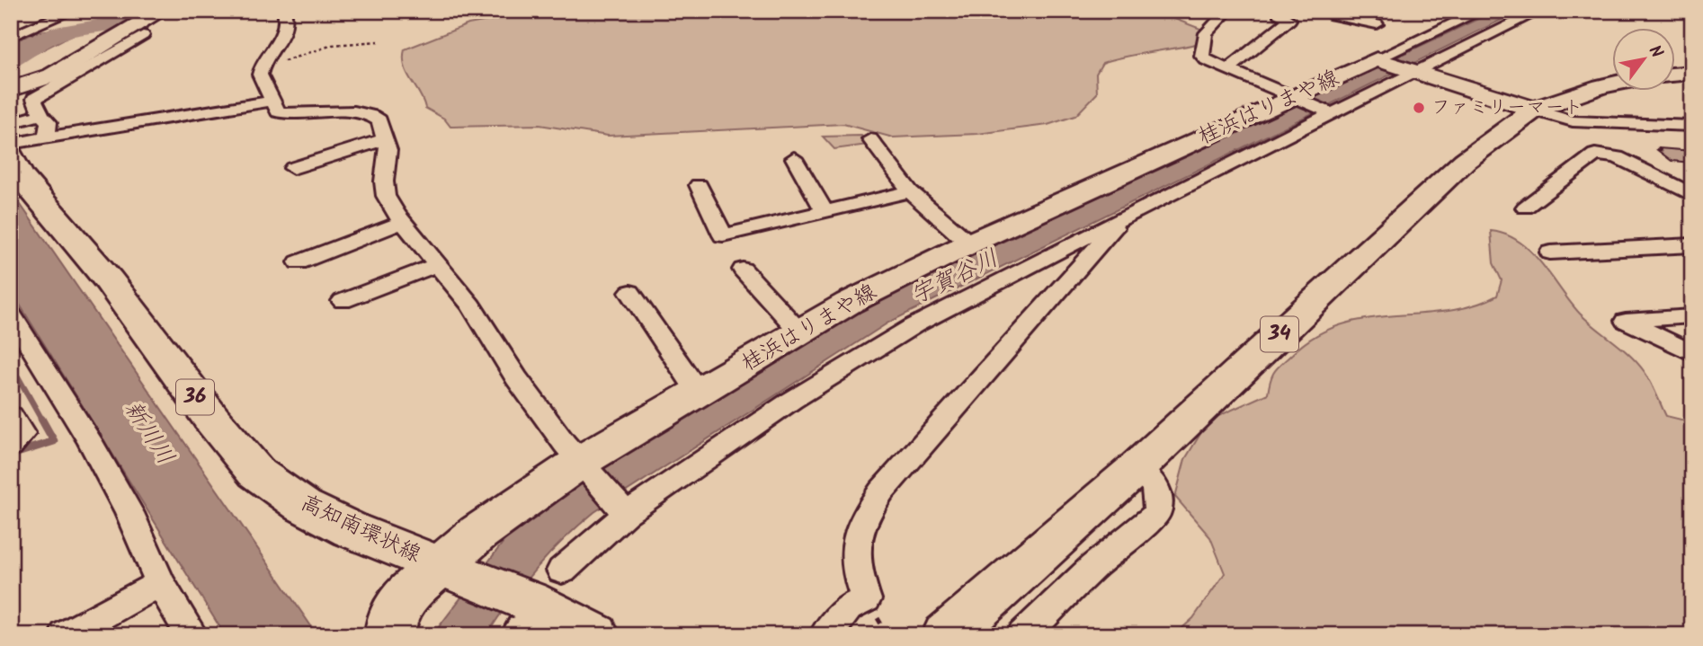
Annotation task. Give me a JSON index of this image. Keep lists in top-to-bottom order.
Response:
{
  "streets": {
    "main road": [
      "桂浜はりまや線",
      "34",
      "36",
      "高知南環状線"
    ]
  },
  "crossings": [
    ["桂浜はりまや線", "高知南環状線"]
  ],
  "water": ["宇賀谷川", "新川川"],
  "places": ["ファミリーマート"],
  "north": "top right"
}
